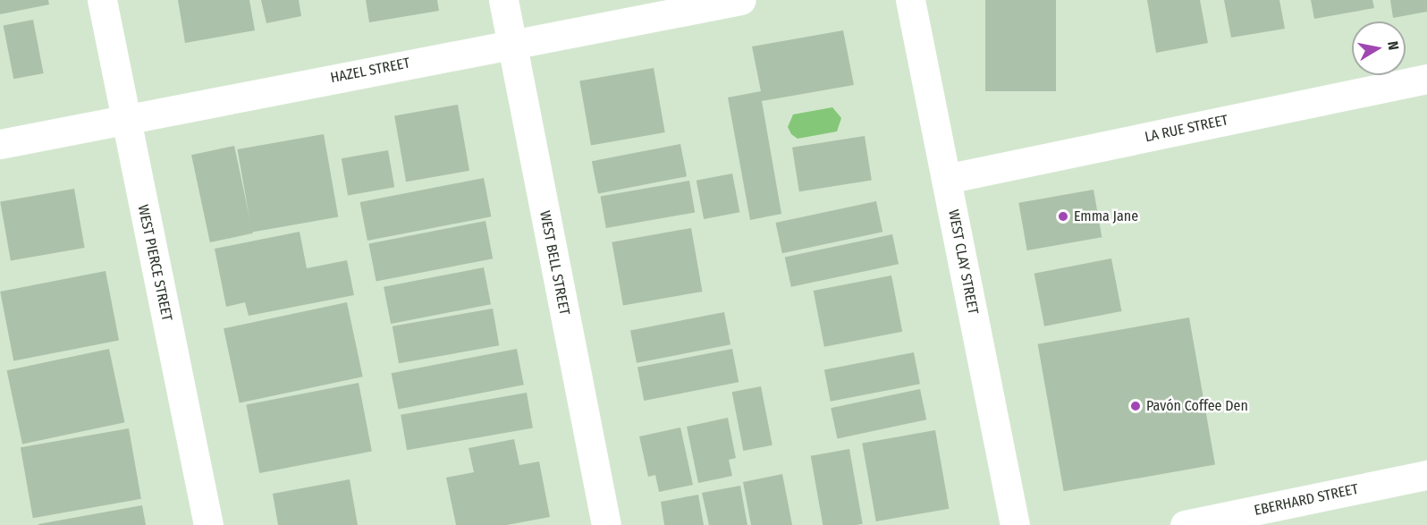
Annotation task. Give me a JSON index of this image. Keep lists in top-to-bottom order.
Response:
{
  "streets": {
    "street": [
      "HAZEL STREET",
      "LA RUE STREET",
      "WEST CLAY STREET",
      "WEST PIERCE STREET",
      "WEST BELL STREET",
      "EBERHARD STREET"
    ]
  },
  "crossings": [
    ["HAZEL STREET", "WEST PIERCE STREET"],
    ["HAZEL STREET", "WEST BELL STREET"],
    ["LA RUE STREET", "WEST CLAY STREET"]
  ],
  "places": ["Emma Jane", "Pavón Coffee Den"],
  "north": "right"
}
